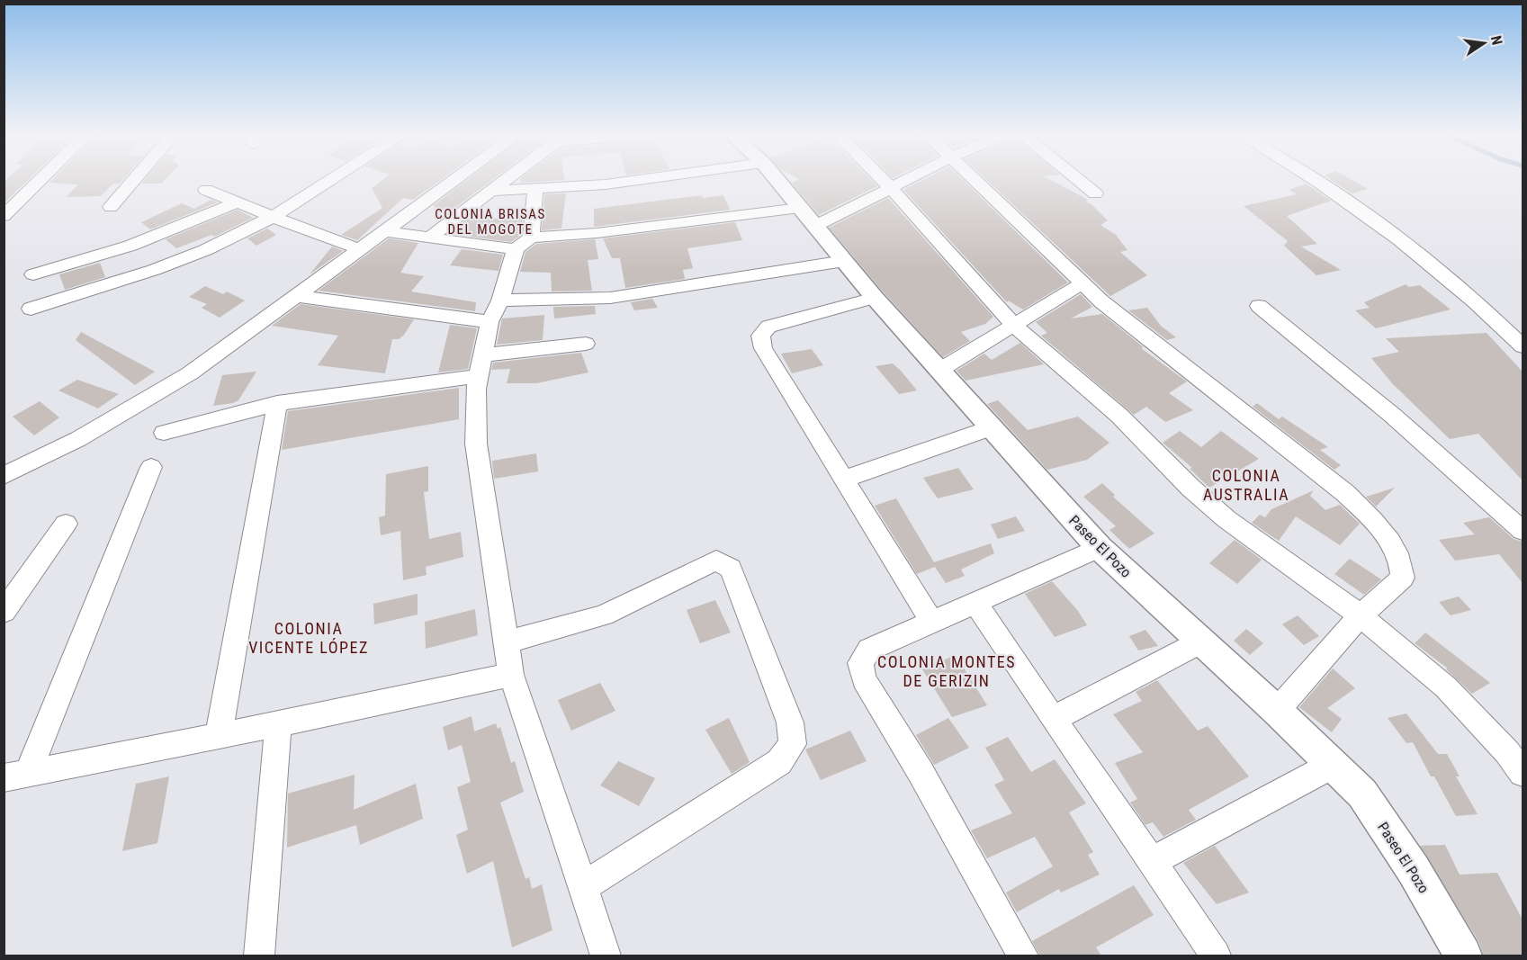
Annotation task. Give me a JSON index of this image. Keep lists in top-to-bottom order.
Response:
{
  "streets": {
    "street": ["Paseo El Pozo"]
  },
  "districts": [
    "COLONIA BRISAS DEL MOGOTE",
    "COLONIA AUSTRALIA",
    "COLONIA VICENTE LÓPEZ",
    "COLONIA MONTES DE GERIZIN"
  ],
  "north": "right"
}
